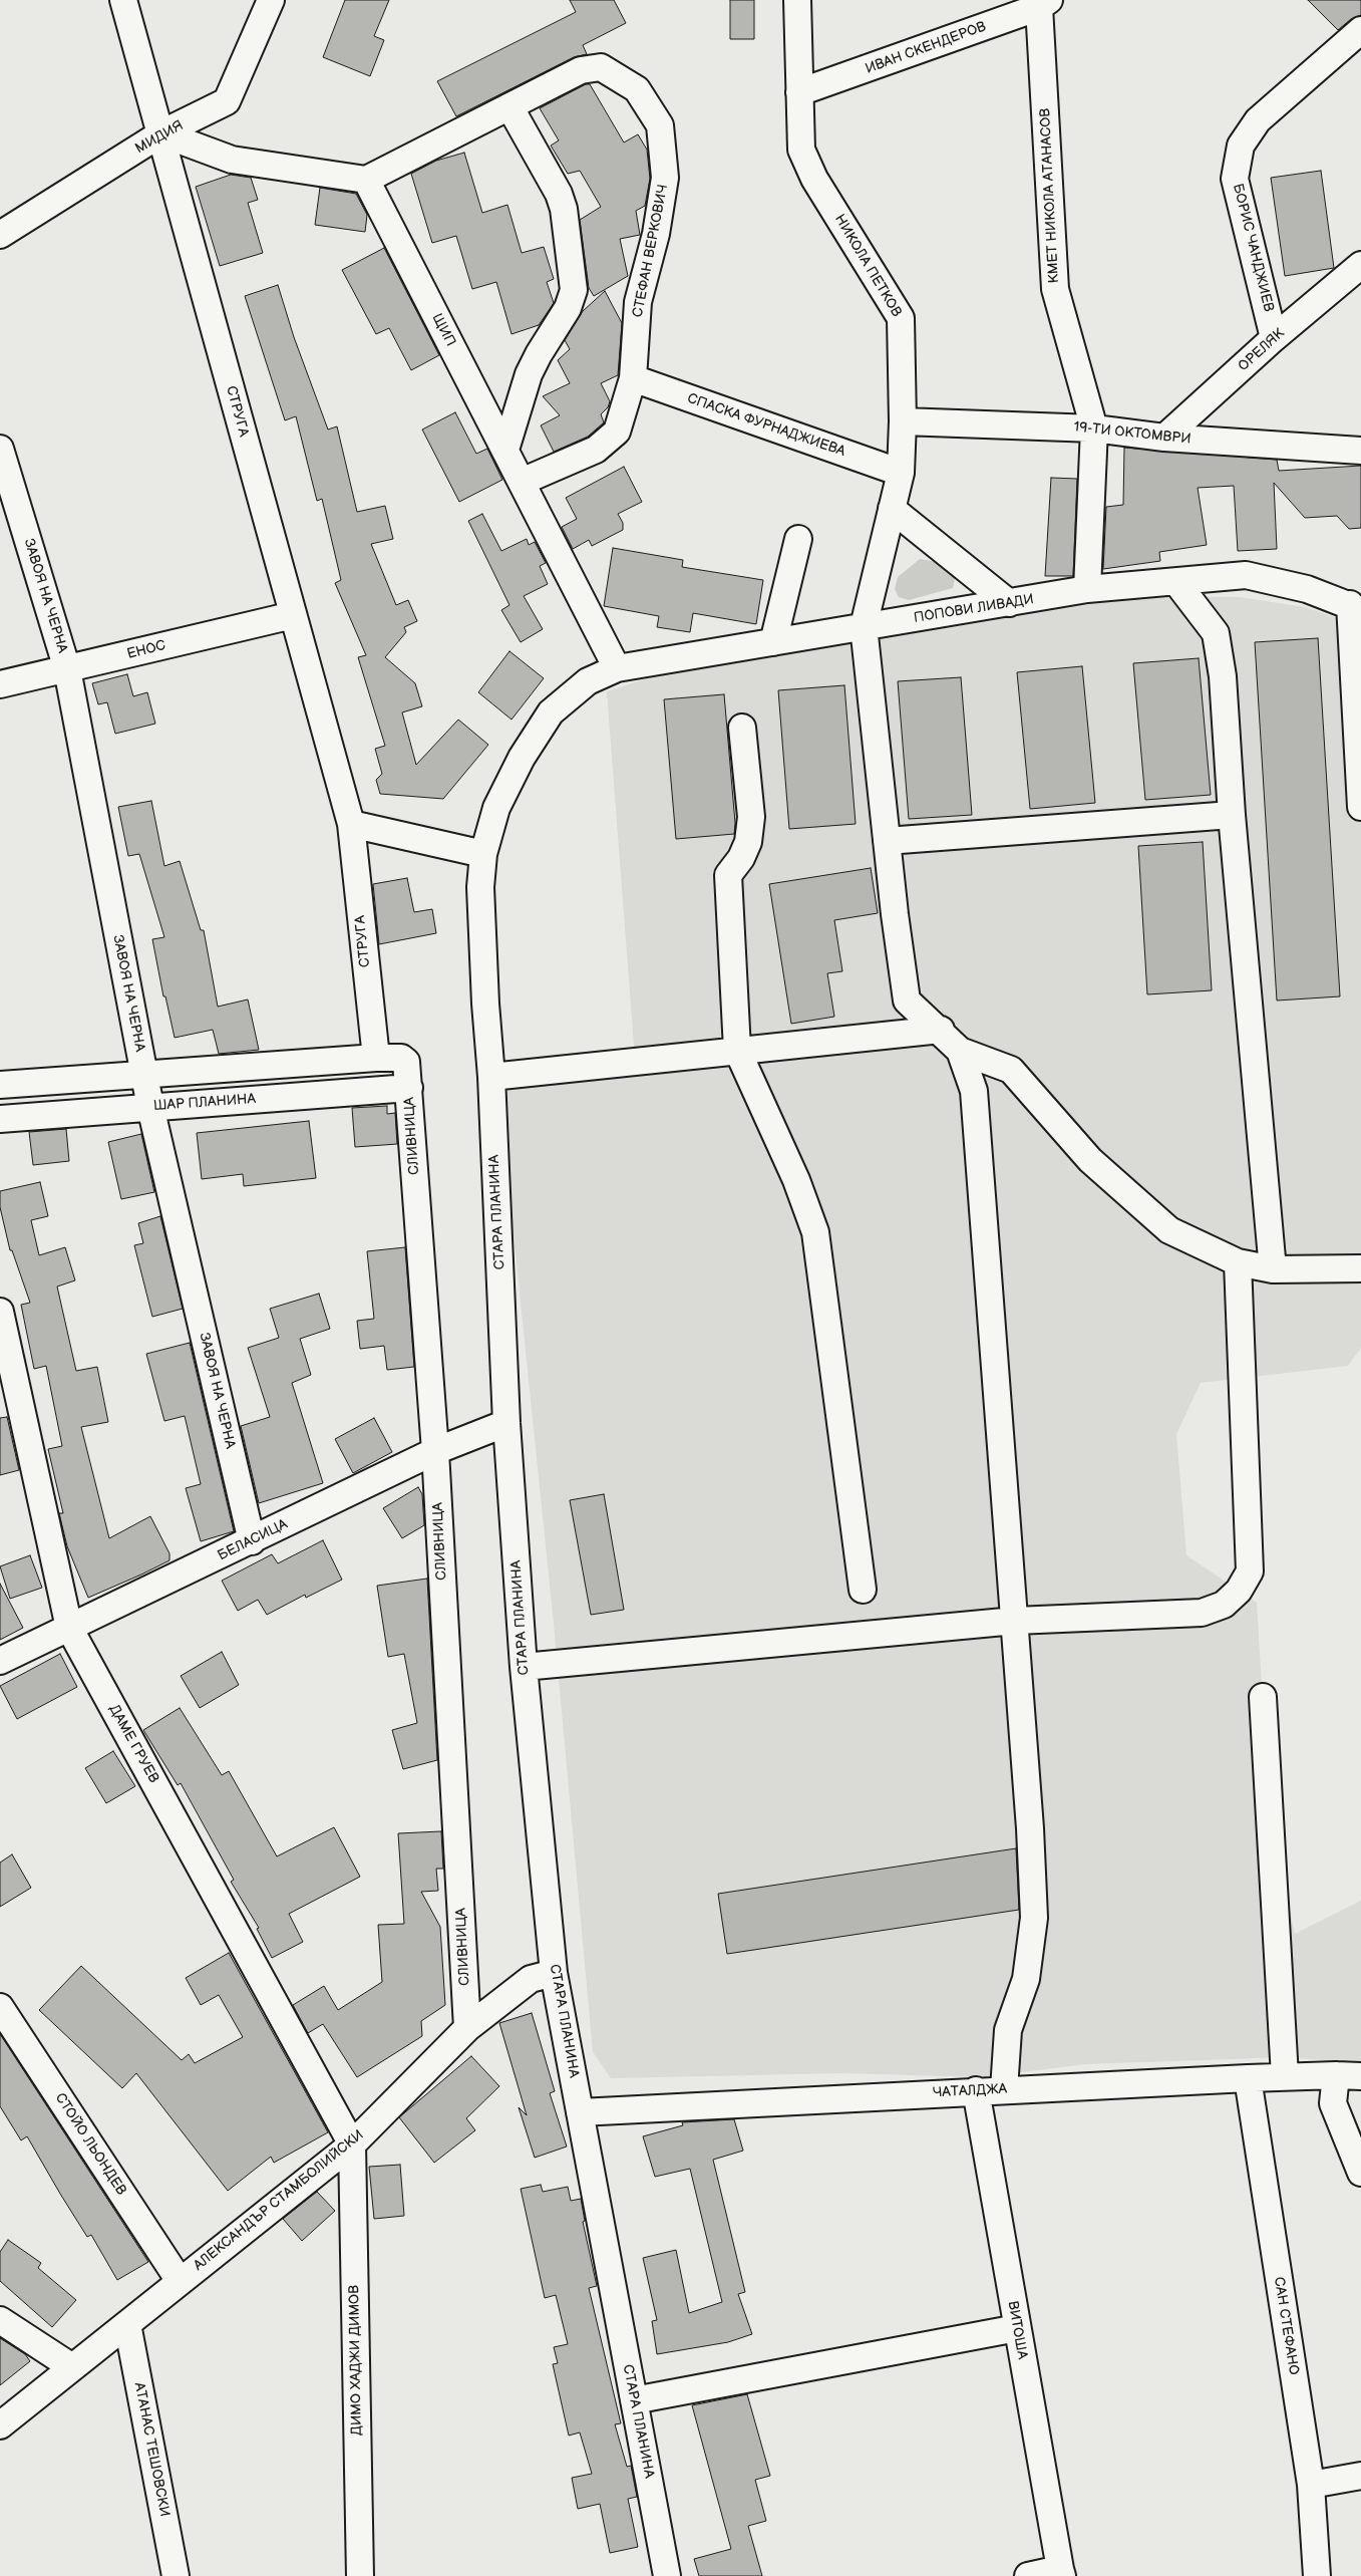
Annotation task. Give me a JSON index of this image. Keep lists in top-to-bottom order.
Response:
{
  "streets": {
    "street": [
      "ИВАН СКЕНДЕРОВ",
      "МИДИЯ",
      "КМЕТ НИКОЛА АТАНАСОВ",
      "БОРИС ЧАНДЖИЕВ",
      "СТЕФАН ВЕРКОВИЧ",
      "НИКОЛА ПЕТКОВ",
      "ЩИП",
      "ОРЕЛЯК",
      "СТРУГА",
      "СПАСКА ФУРНАДЖИЕВА",
      "19-ТИ ОКТОМВРИ",
      "ЗАВОЯ НА ЧЕРНА",
      "ПОПОВИ ЛИВАДИ",
      "ЕНОС",
      "ШАР ПЛАНИНА",
      "СЛИВНИЦА",
      "СТАРА ПЛАНИНА",
      "БЕЛАСИЦА",
      "ДАМЕ ГРУЕВ",
      "ЧАТАЛДЖА",
      "СТОЙО ЛЬОНДЕВ",
      "АЛЕКСАНДЪР СТАМБОЛИЙСКИ",
      "САН СТЕФАНО",
      "ВИТОША",
      "ДИМО ХАДЖИ ДИМОВ",
      "АТАНАС ТЕШОВСКИ"
    ]
  },
  "crossings": [
    ["ИВАН СКЕНДЕРОВ", "КМЕТ НИКОЛА АТАНАСОВ"],
    ["ИВАН СКЕНДЕРОВ", "НИКОЛА ПЕТКОВ"],
    ["МИДИЯ", "СТРУГА"],
    ["КМЕТ НИКОЛА АТАНАСОВ", "19-ТИ ОКТОМВРИ"],
    ["КМЕТ НИКОЛА АТАНАСОВ", "ПОПОВИ ЛИВАДИ"],
    ["БОРИС ЧАНДЖИЕВ", "ОРЕЛЯК"],
    ["СТЕФАН ВЕРКОВИЧ", "ЩИП"],
    ["СТЕФАН ВЕРКОВИЧ", "СПАСКА ФУРНАДЖИЕВА"],
    ["НИКОЛА ПЕТКОВ", "СПАСКА ФУРНАДЖИЕВА"],
    ["НИКОЛА ПЕТКОВ", "19-ТИ ОКТОМВРИ"],
    ["НИКОЛА ПЕТКОВ", "ПОПОВИ ЛИВАДИ"],
    ["ЩИП", "ПОПОВИ ЛИВАДИ"],
    ["ОРЕЛЯК", "19-ТИ ОКТОМВРИ"],
    ["СТРУГА", "ЕНОС"],
    ["СТРУГА", "СЛИВНИЦА"],
    ["ЗАВОЯ НА ЧЕРНА", "ЕНОС"],
    ["ЗАВОЯ НА ЧЕРНА", "ШАР ПЛАНИНА"],
    ["ЗАВОЯ НА ЧЕРНА", "БЕЛАСИЦА"],
    ["ПОПОВИ ЛИВАДИ", "СТАРА ПЛАНИНА"],
    ["ШАР ПЛАНИНА", "СЛИВНИЦА"],
    ["СЛИВНИЦА", "БЕЛАСИЦА"],
    ["СЛИВНИЦА", "АЛЕКСАНДЪР СТАМБОЛИЙСКИ"],
    ["СТАРА ПЛАНИНА", "БЕЛАСИЦА"],
    ["СТАРА ПЛАНИНА", "ЧАТАЛДЖА"],
    ["СТАРА ПЛАНИНА", "АЛЕКСАНДЪР СТАМБОЛИЙСКИ"],
    ["БЕЛАСИЦА", "ДАМЕ ГРУЕВ"],
    ["ДАМЕ ГРУЕВ", "АЛЕКСАНДЪР СТАМБОЛИЙСКИ"],
    ["ДАМЕ ГРУЕВ", "ДИМО ХАДЖИ ДИМОВ"],
    ["ЧАТАЛДЖА", "САН СТЕФАНО"],
    ["ЧАТАЛДЖА", "ВИТОША"],
    ["СТОЙО ЛЬОНДЕВ", "АЛЕКСАНДЪР СТАМБОЛИЙСКИ"],
    ["АЛЕКСАНДЪР СТАМБОЛИЙСКИ", "ДИМО ХАДЖИ ДИМОВ"],
    ["АЛЕКСАНДЪР СТАМБОЛИЙСКИ", "АТАНАС ТЕШОВСКИ"]
  ]
}
